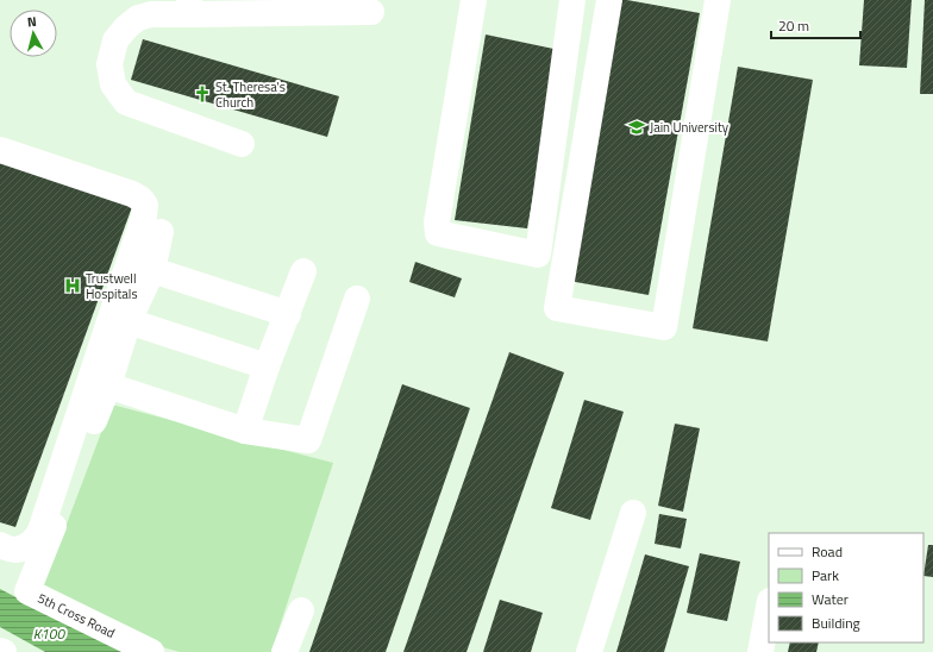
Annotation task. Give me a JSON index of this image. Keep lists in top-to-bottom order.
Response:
{
  "streets": {
    "street": ["5th Cross Road"]
  },
  "water": ["K100"],
  "places": {
    "church": ["St. Theresa's Church"],
    "school or university": ["Jain University"],
    "hospital": ["Trustwell Hospitals"]
  },
  "legend": [
    "Road",
    "Park",
    "Water",
    "Building"
  ],
  "scale_bar": "20 m",
  "north": "top"
}
